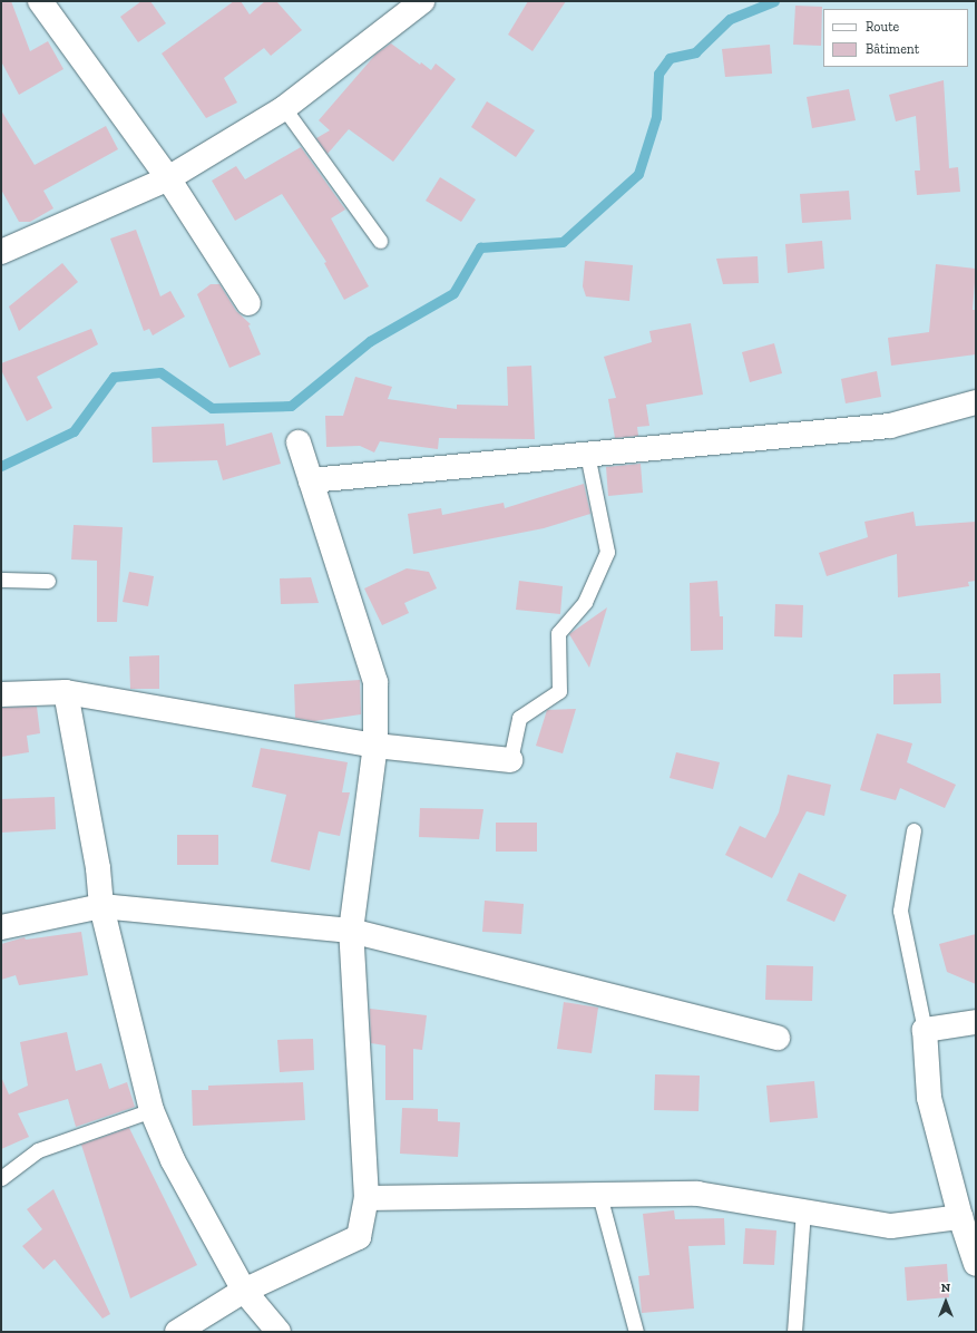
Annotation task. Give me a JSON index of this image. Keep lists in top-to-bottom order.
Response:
{
  "legend": ["Route", "Bâtiment"],
  "north": "top"
}
